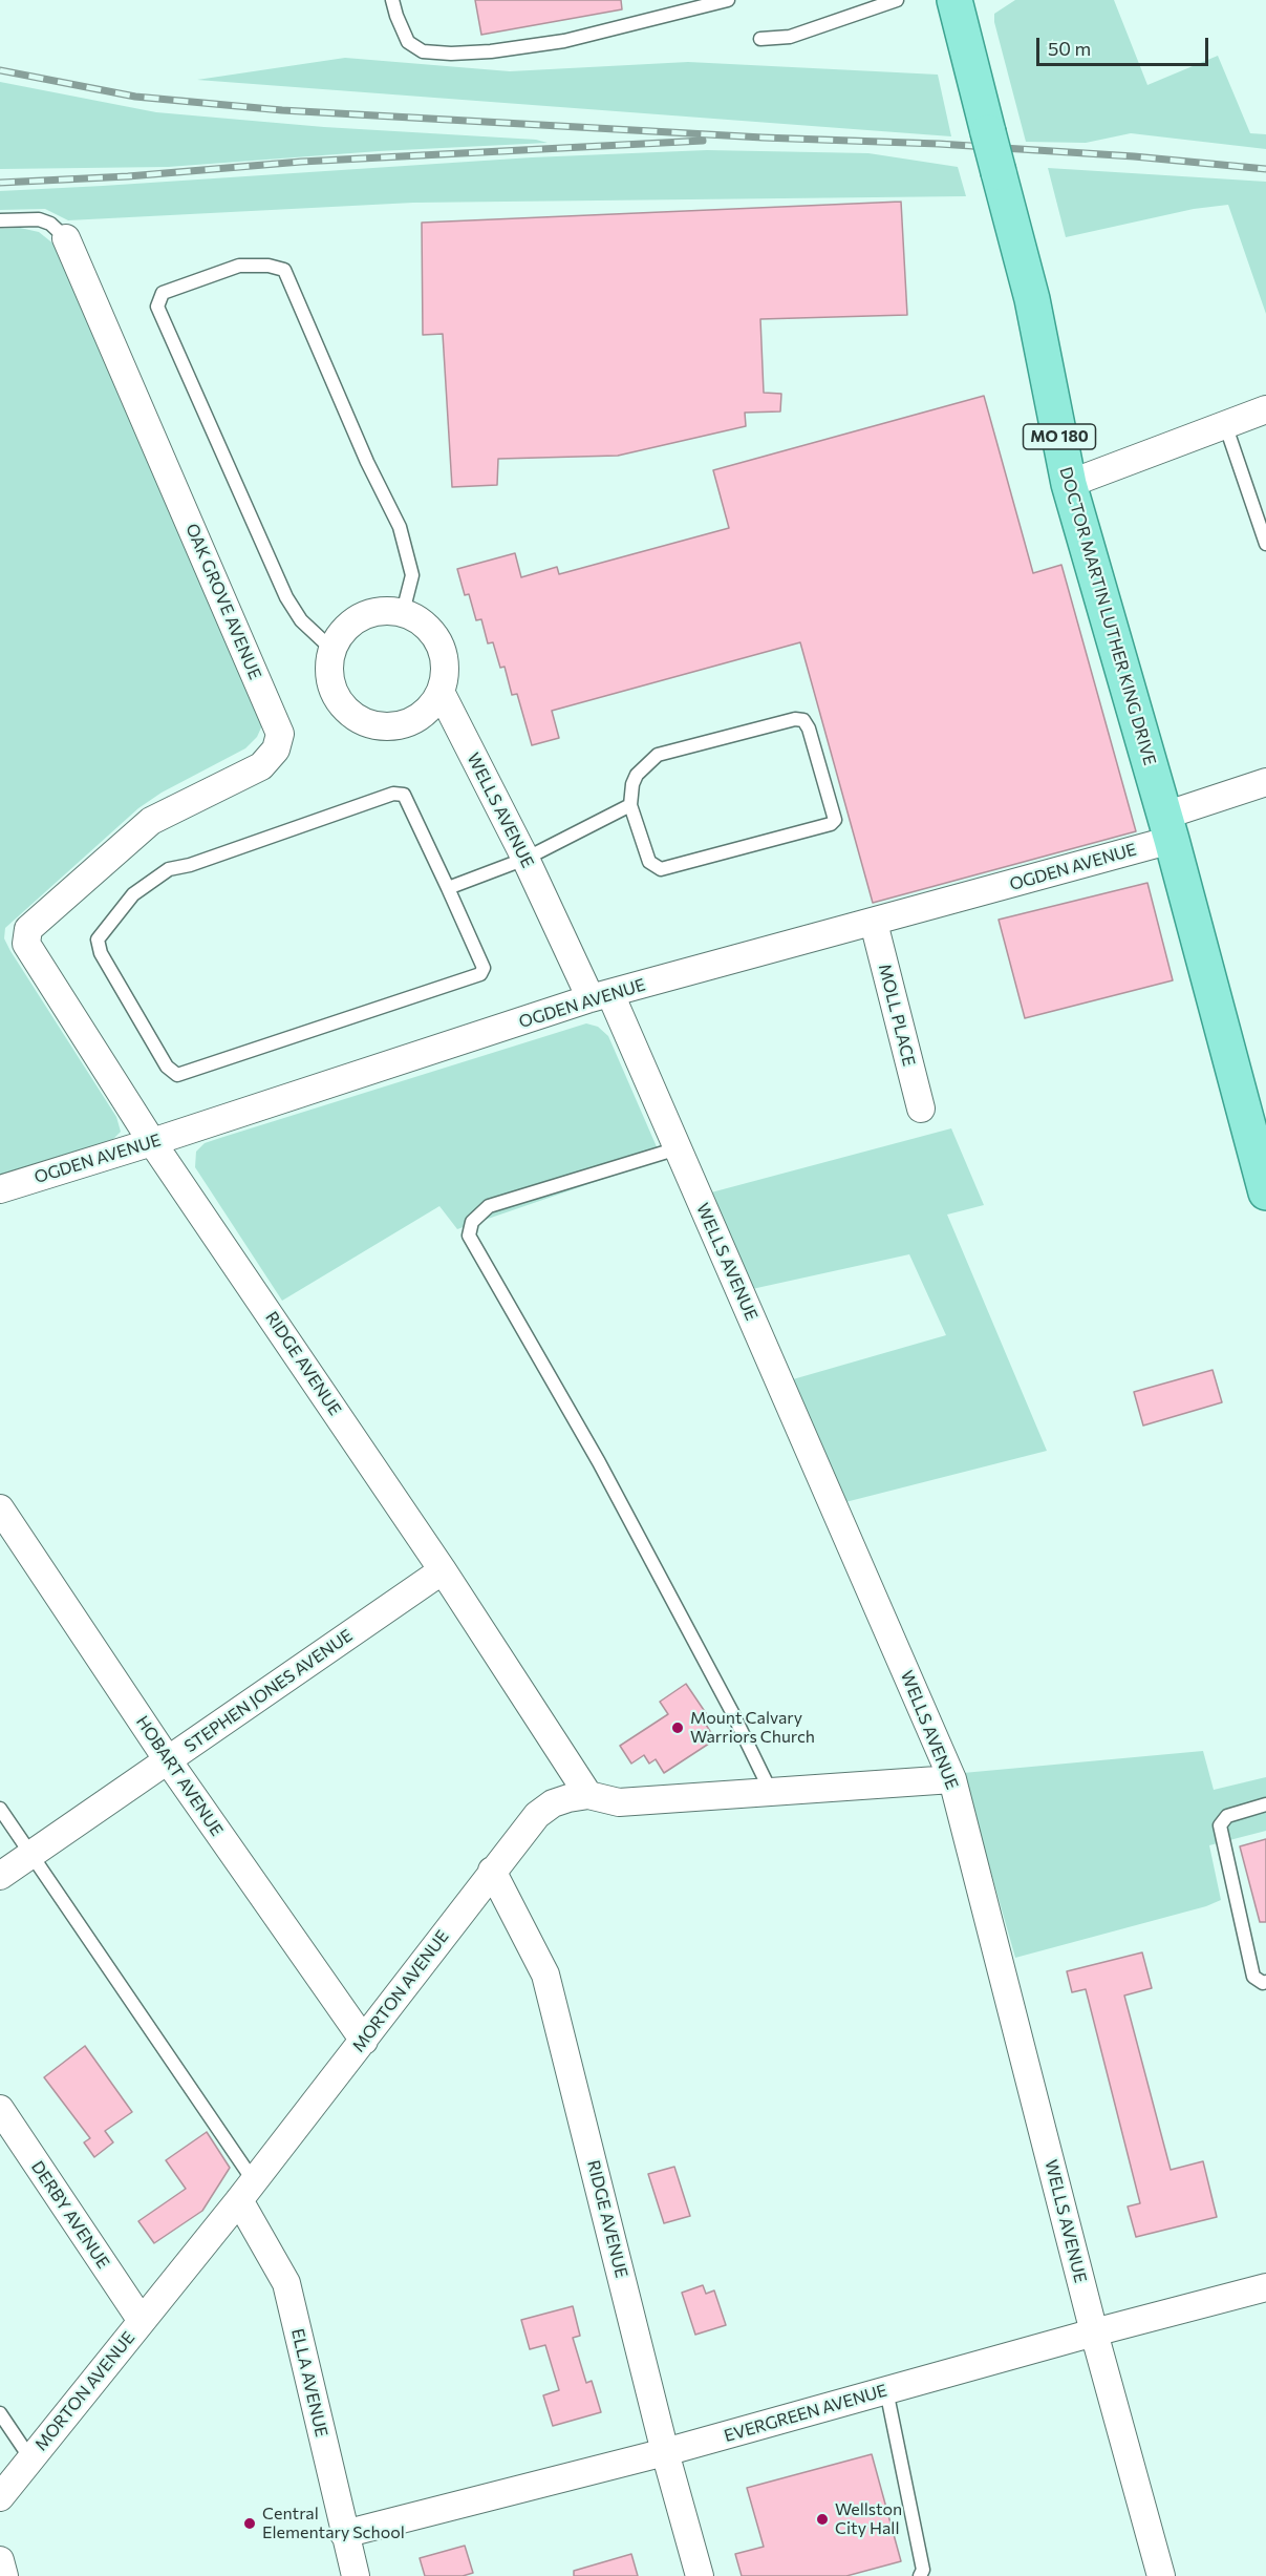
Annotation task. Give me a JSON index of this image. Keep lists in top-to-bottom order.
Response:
{
  "streets": {
    "main road": ["MO 180", "DOCTOR MARTIN LUTHER KING DRIVE"],
    "street": [
      "OAK GROVE AVENUE",
      "WELLS AVENUE",
      "OGDEN AVENUE",
      "MOLL PLACE",
      "RIDGE AVENUE",
      "STEPHEN JONES AVENUE",
      "HOBART AVENUE",
      "MORTON AVENUE",
      "DERBY AVENUE",
      "ELLA AVENUE",
      "EVERGREEN AVENUE"
    ]
  },
  "crossings": [
    ["OAK GROVE AVENUE", "RIDGE AVENUE"],
    ["DOCTOR MARTIN LUTHER KING DRIVE", "OGDEN AVENUE"],
    ["WELLS AVENUE", "OGDEN AVENUE"],
    ["WELLS AVENUE", "MORTON AVENUE"],
    ["WELLS AVENUE", "EVERGREEN AVENUE"],
    ["OGDEN AVENUE", "MOLL PLACE"],
    ["OGDEN AVENUE", "RIDGE AVENUE"],
    ["RIDGE AVENUE", "STEPHEN JONES AVENUE"],
    ["RIDGE AVENUE", "MORTON AVENUE"],
    ["RIDGE AVENUE", "EVERGREEN AVENUE"],
    ["STEPHEN JONES AVENUE", "HOBART AVENUE"],
    ["HOBART AVENUE", "MORTON AVENUE"],
    ["MORTON AVENUE", "DERBY AVENUE"],
    ["MORTON AVENUE", "ELLA AVENUE"],
    ["ELLA AVENUE", "EVERGREEN AVENUE"]
  ],
  "places": ["Mount Calvary Warriors Church", "Wellston City Hall", "Central Elementary School"],
  "scale_bar": "50 m"
}
